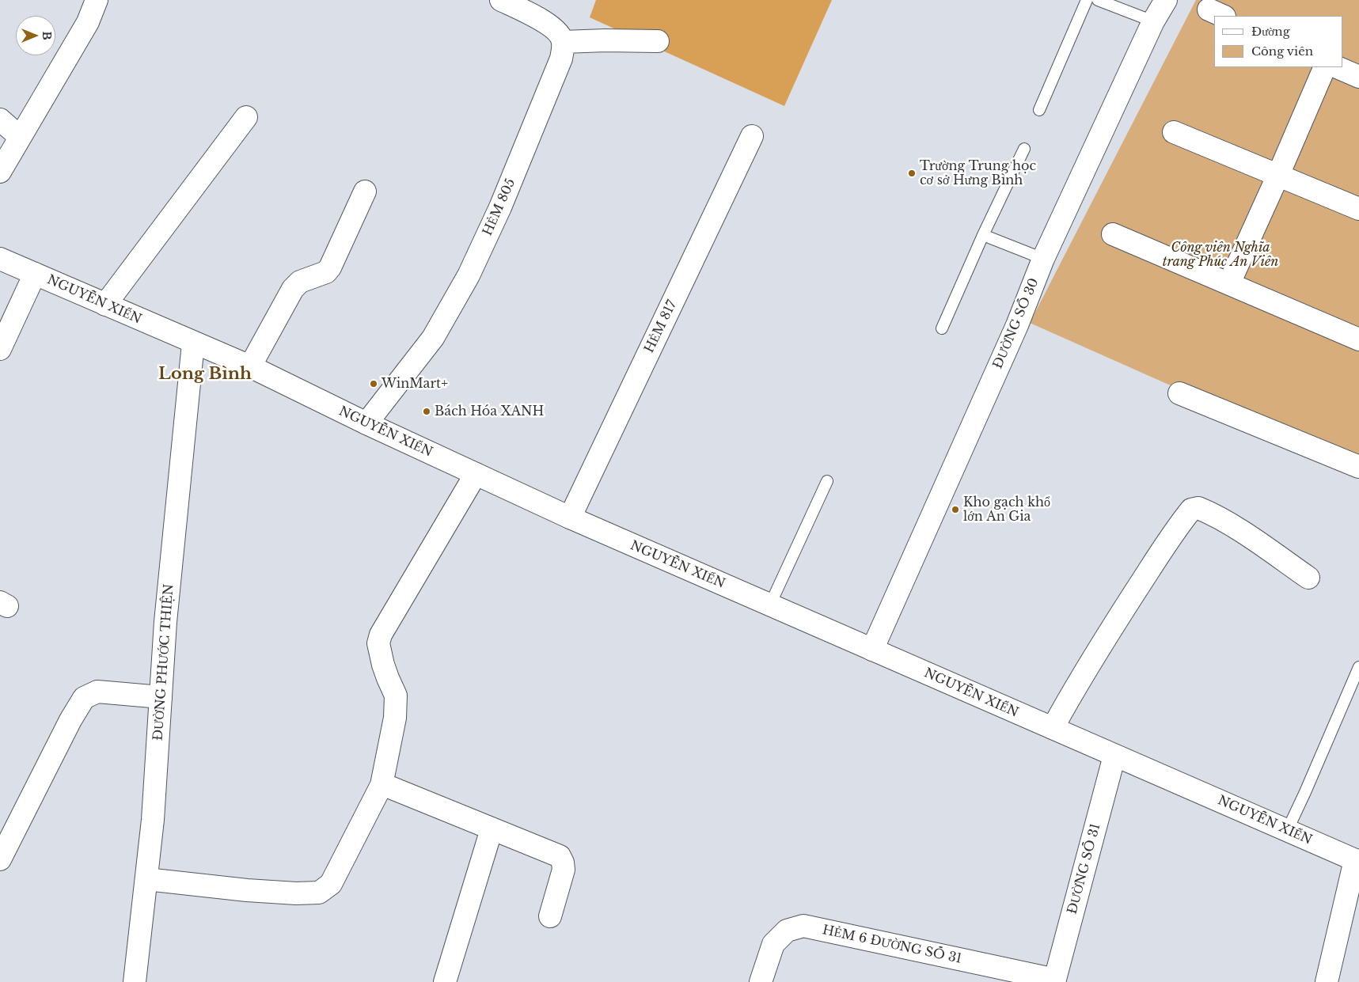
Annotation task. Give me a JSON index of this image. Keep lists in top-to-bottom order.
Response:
{
  "streets": {
    "street": [
      "HẺM 805",
      "NGUYỄN XIỂN",
      "ĐƯỜNG SỐ 30",
      "HẺM 817",
      "ĐƯỜNG PHƯỚC THIỆN",
      "ĐƯỜNG SỐ 31",
      "HẺM 6 ĐƯỜNG SỐ 31"
    ]
  },
  "crossings": [
    ["HẺM 805", "NGUYỄN XIỂN"],
    ["NGUYỄN XIỂN", "ĐƯỜNG SỐ 30"],
    ["NGUYỄN XIỂN", "HẺM 817"],
    ["NGUYỄN XIỂN", "ĐƯỜNG PHƯỚC THIỆN"],
    ["NGUYỄN XIỂN", "ĐƯỜNG SỐ 31"],
    ["ĐƯỜNG SỐ 31", "HẺM 6 ĐƯỜNG SỐ 31"]
  ],
  "districts": ["Long Bình"],
  "parks": ["Công viên Nghĩa trang Phúc An Viên"],
  "places": [
    "Trường Trung học cơ sở Hưng Bình",
    "WinMart+",
    "Bách Hóa XANH",
    "Kho gạch khổ lớn An Gia"
  ],
  "legend": ["Đường", "Công viên"],
  "north": "right"
}
